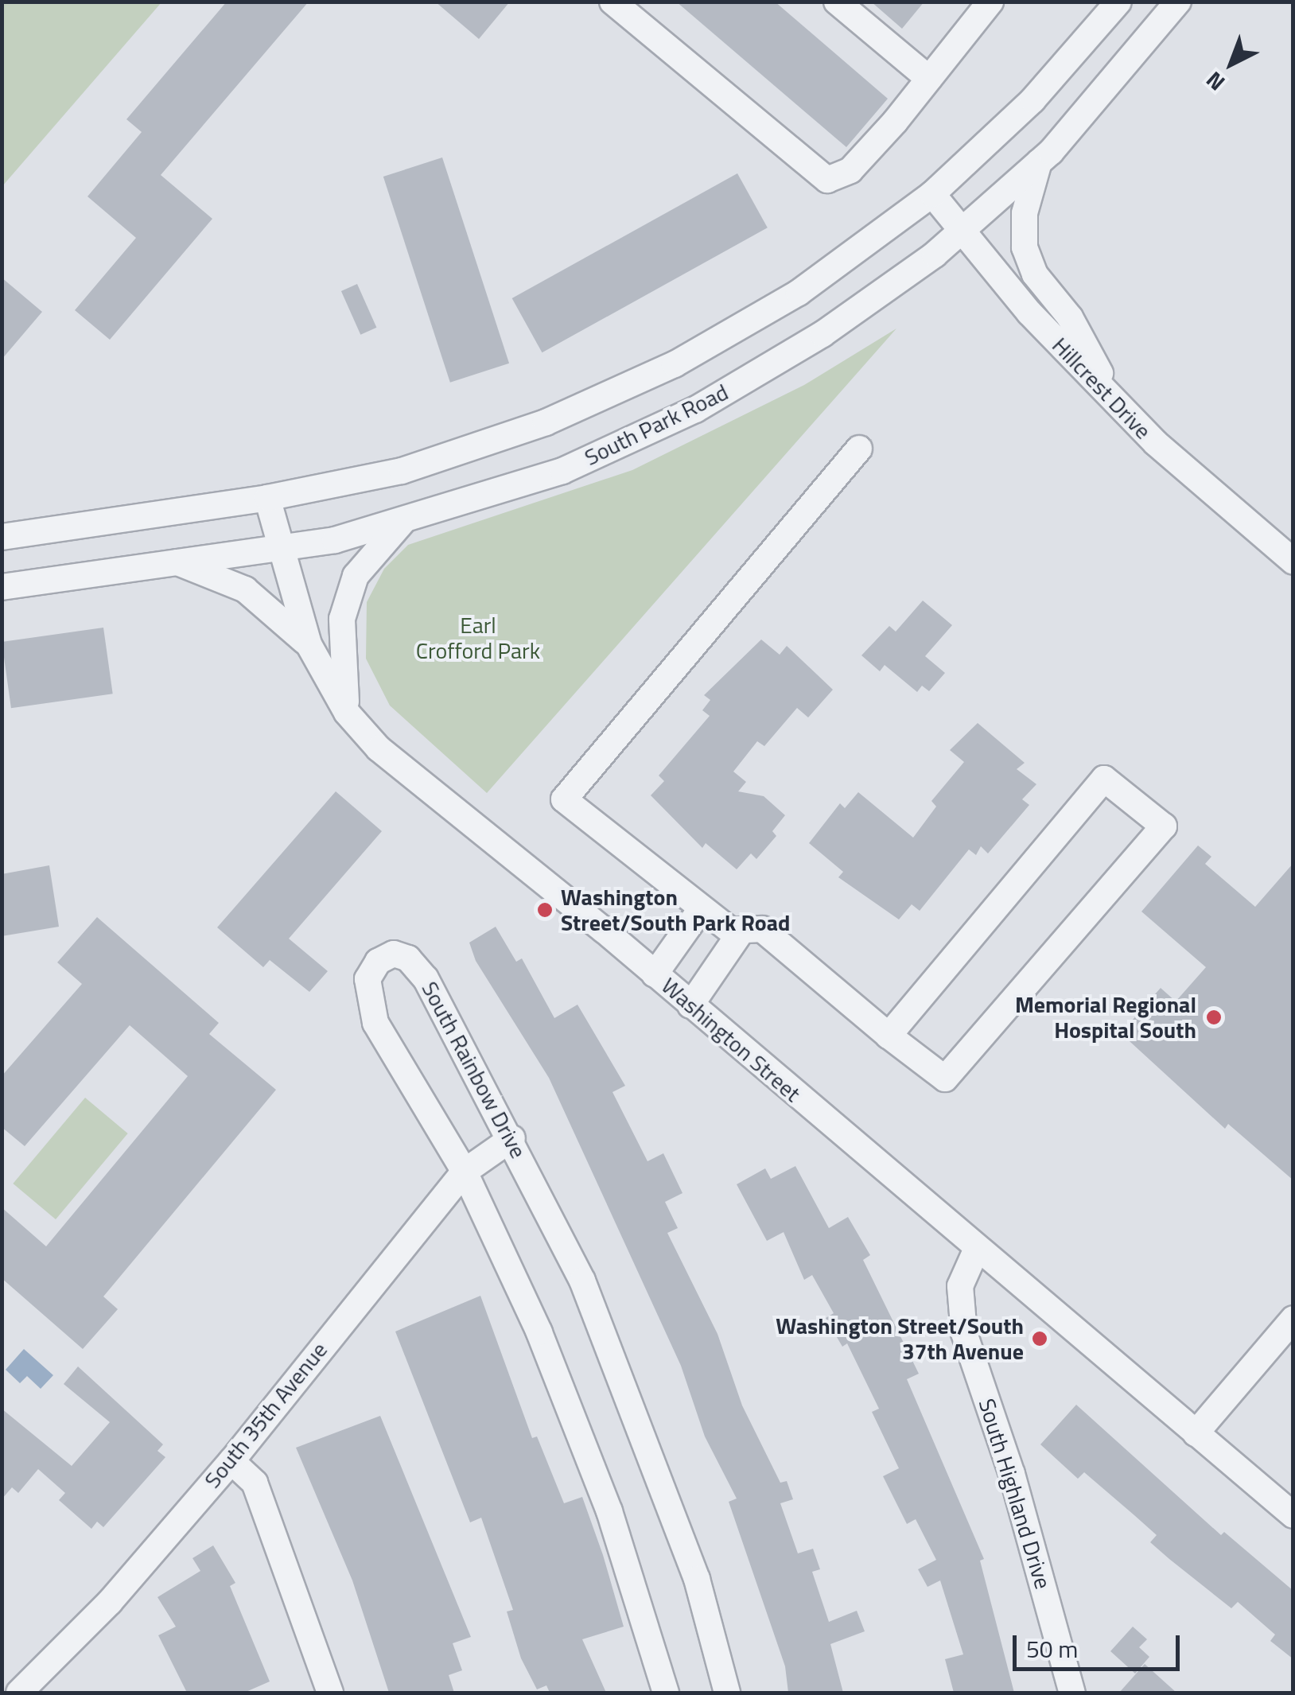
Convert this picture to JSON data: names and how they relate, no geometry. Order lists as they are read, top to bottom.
{
  "streets": {
    "street": [
      "Hillcrest Drive",
      "South Park Road",
      "Washington Street",
      "South Rainbow Drive",
      "South 35th Avenue",
      "South Highland Drive"
    ]
  },
  "crossings": [
    ["Hillcrest Drive", "South Park Road"],
    ["South Park Road", "Washington Street"],
    ["Washington Street", "South Highland Drive"],
    ["South Rainbow Drive", "South 35th Avenue"]
  ],
  "parks": ["Earl Crofford Park"],
  "places": ["Washington Street/South Park Road", "Memorial Regional Hospital South", "Washington Street/South 37th Avenue"],
  "scale_bar": "50 m",
  "north": "bottom left"
}
